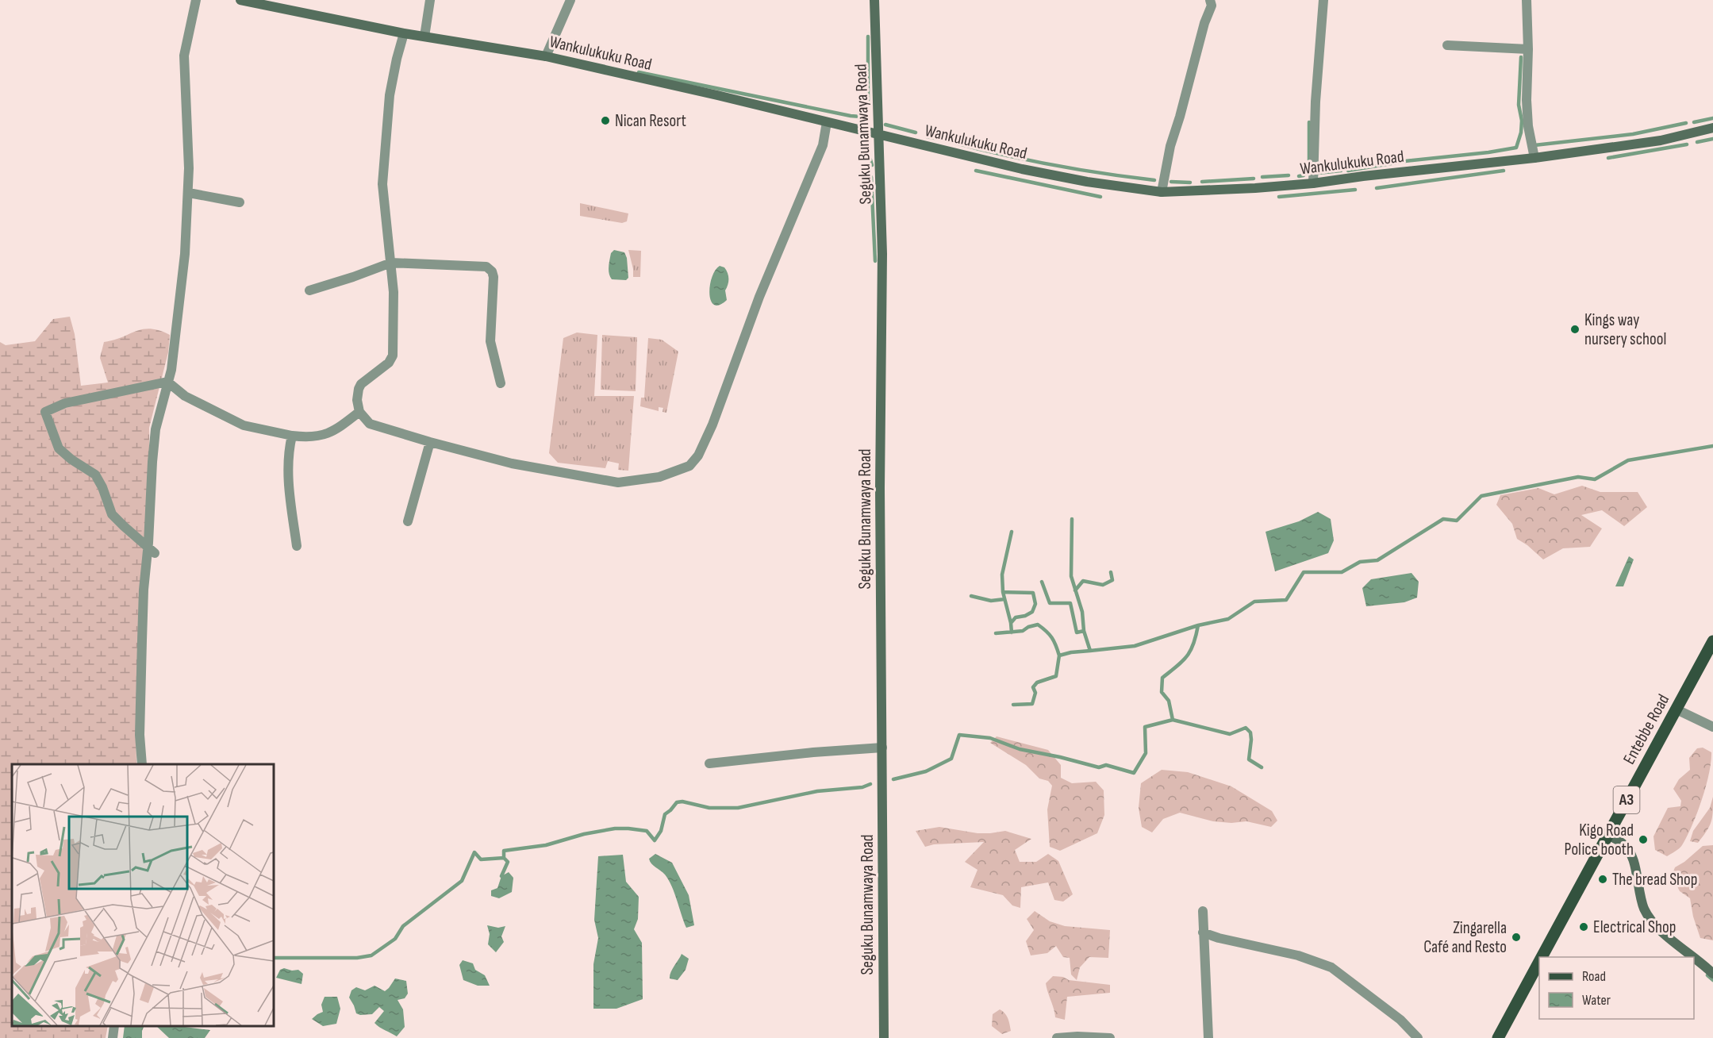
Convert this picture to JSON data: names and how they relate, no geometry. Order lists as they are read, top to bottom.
{
  "streets": {
    "main road": [
      "Wankulukuku Road",
      "Seguku Bunamwaya Road",
      "Entebbe Road",
      "A3"
    ]
  },
  "crossings": [
    ["Wankulukuku Road", "Seguku Bunamwaya Road"]
  ],
  "places": [
    "Nican Resort",
    "Kings way nursery school",
    "Kigo Road Police booth",
    "The bread Shop",
    "Electrical Shop",
    "Zingarella Café and Resto"
  ],
  "legend": ["Road", "Water"]
}
